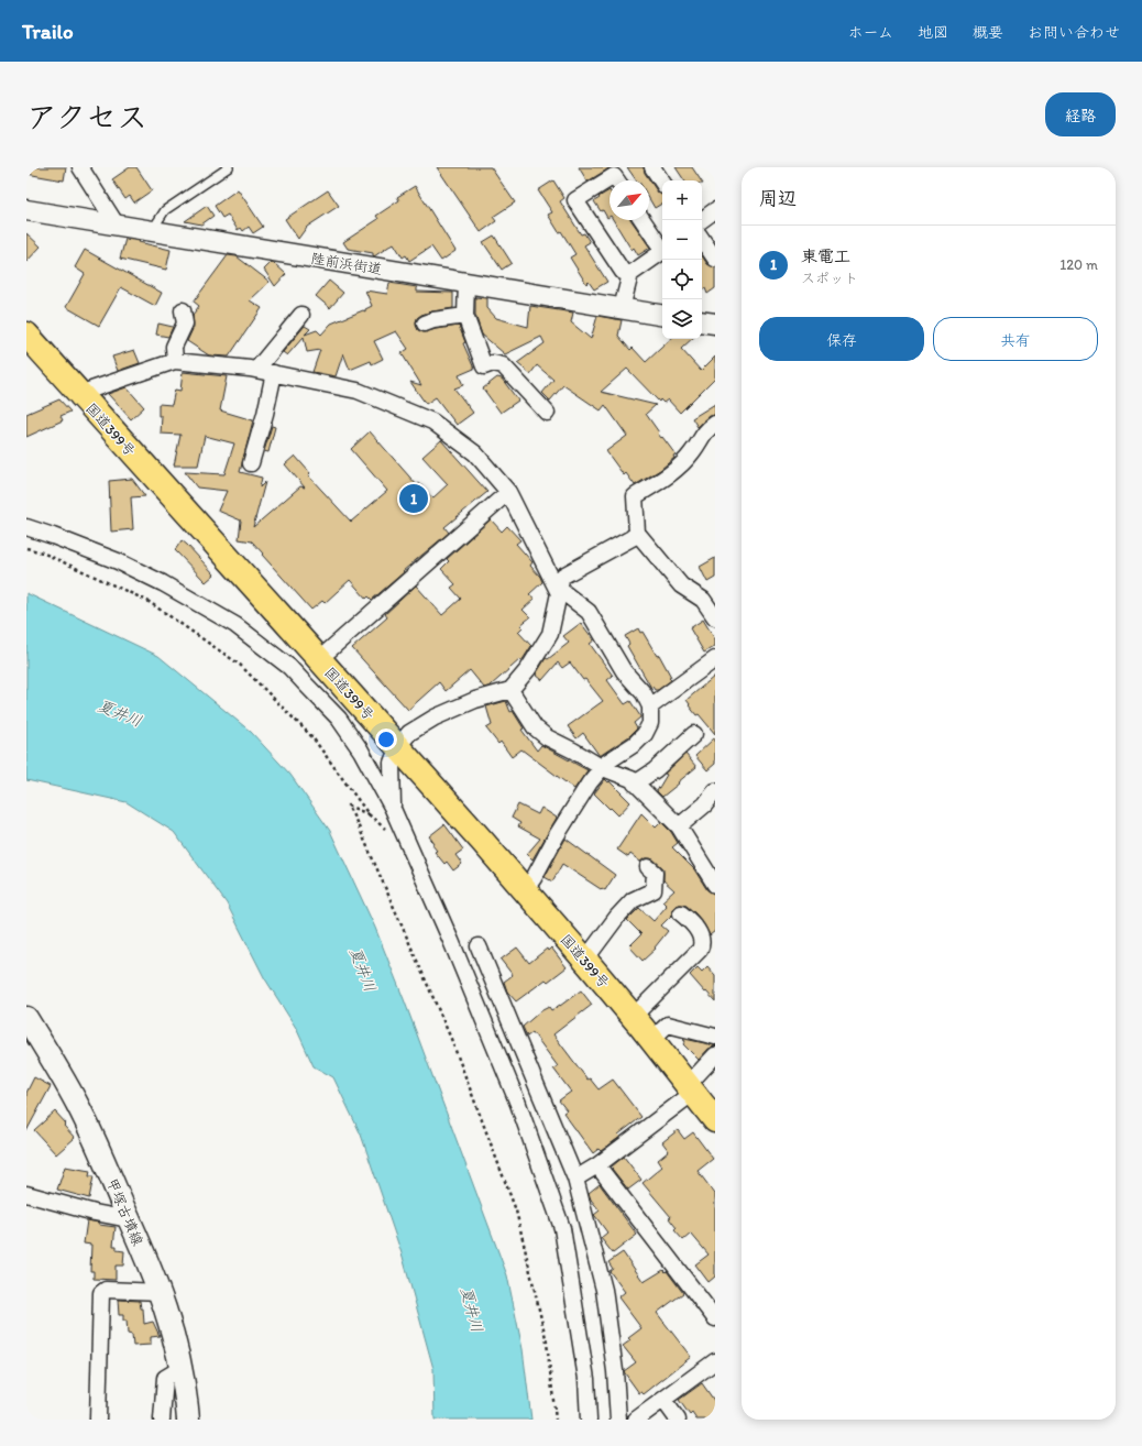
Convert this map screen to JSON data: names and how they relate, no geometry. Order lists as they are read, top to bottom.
{
  "streets": {
    "highway": ["国道399号"],
    "main road": ["甲塚古墳線"],
    "street": ["陸前浜街道"]
  },
  "water": ["夏井川"],
  "north": "top right",
  "page": {
    "header": "Trailo",
    "nav": [
      "ホーム",
      "地図",
      "概要",
      "お問い合わせ"
    ],
    "title": "アクセス",
    "buttons": [
      "経路",
      ["保存", "共有"]
    ],
    "heading": "周辺",
    "map_buttons": ["+", "−"],
    "list": [
      {
        "mark": "1",
        "name": "東電工",
        "note": "スポット",
        "value": "120 m"
      }
    ],
    "pins": "1"
  }
}
